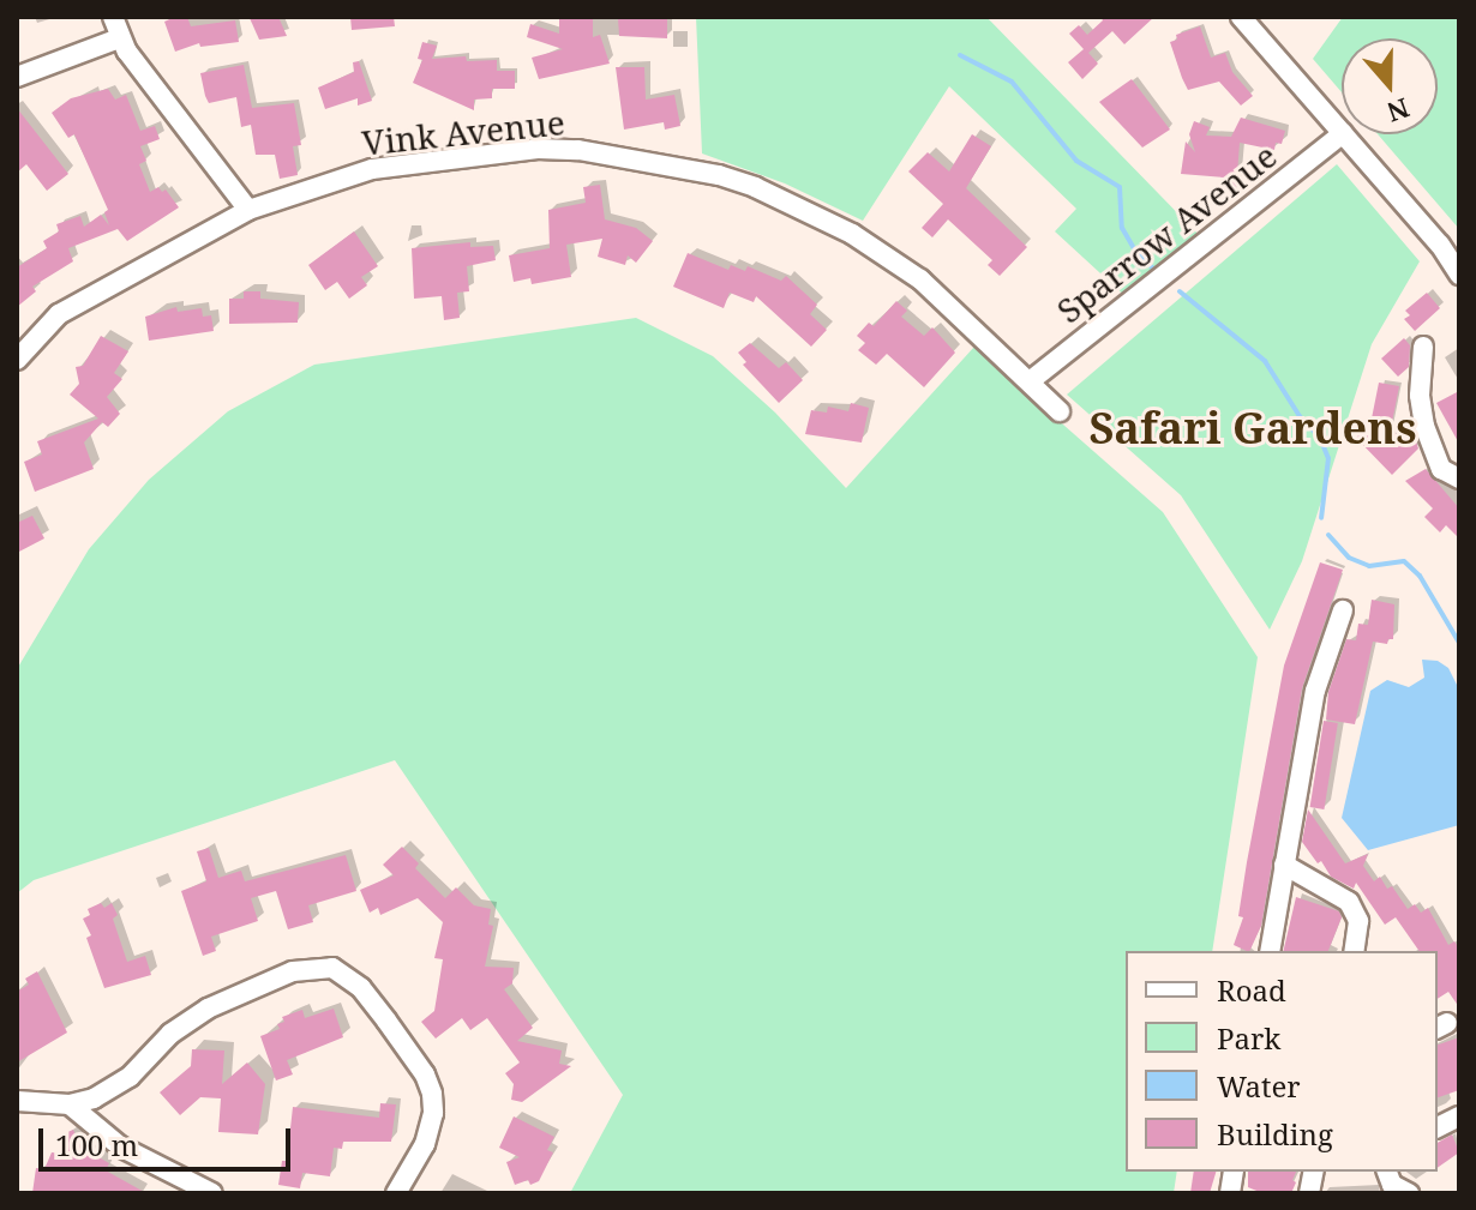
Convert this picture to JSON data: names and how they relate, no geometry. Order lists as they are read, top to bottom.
{
  "streets": {
    "street": ["Vink Avenue", "Sparrow Avenue"]
  },
  "crossings": [
    ["Vink Avenue", "Sparrow Avenue"]
  ],
  "districts": ["Safari Gardens"],
  "legend": [
    "Road",
    "Park",
    "Water",
    "Building"
  ],
  "scale_bar": "100 m",
  "north": "bottom"
}
